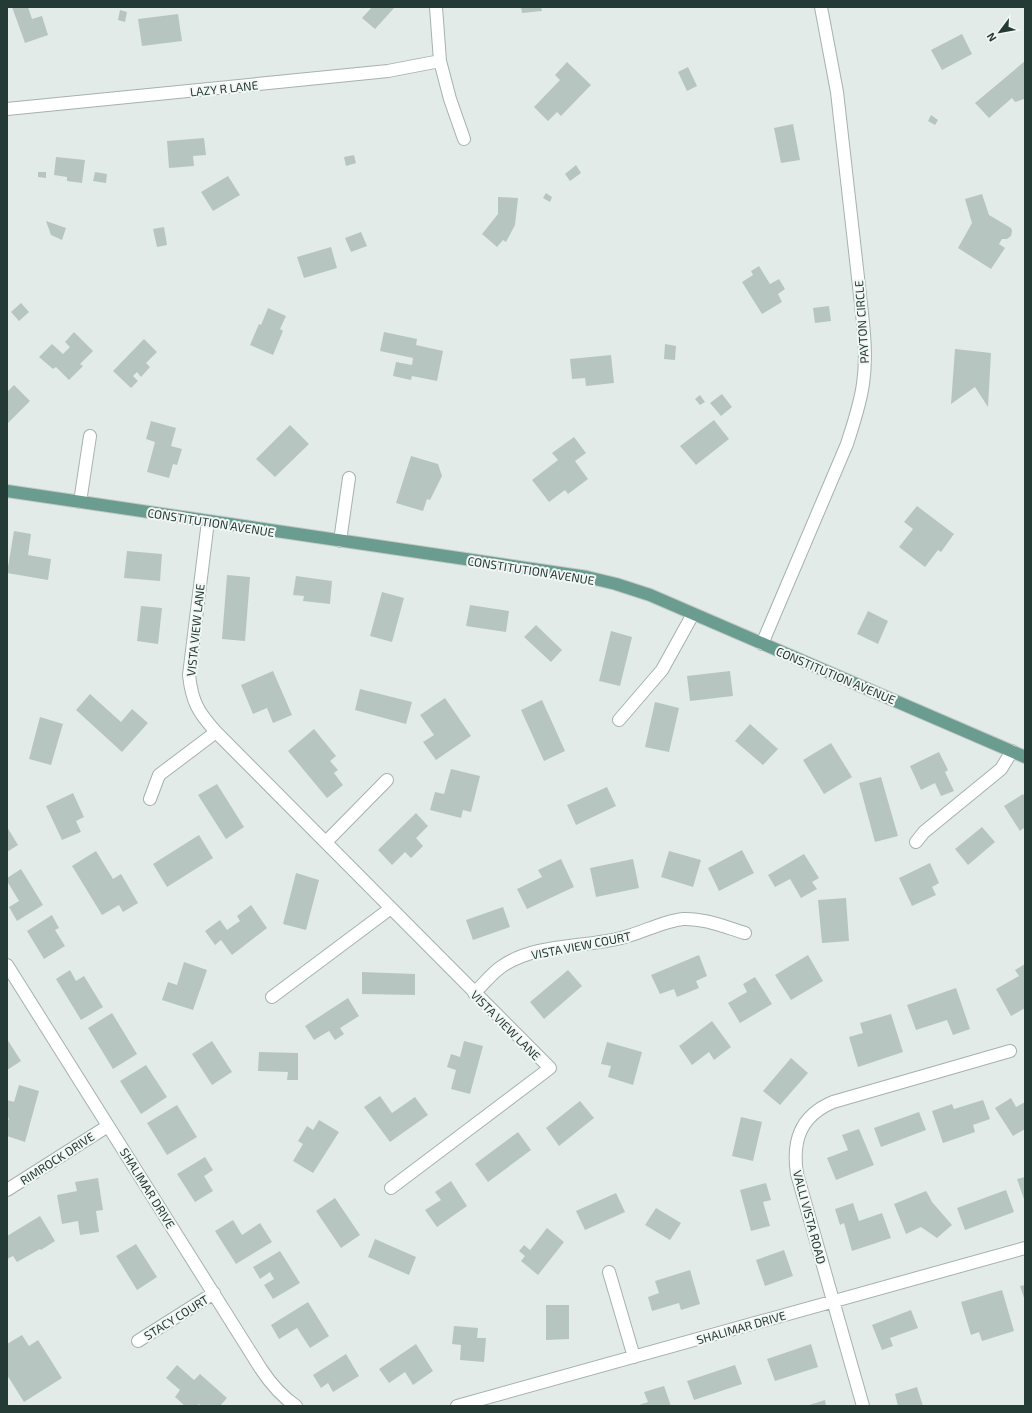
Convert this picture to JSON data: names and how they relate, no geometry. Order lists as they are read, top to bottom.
{
  "streets": {
    "main road": ["CONSTITUTION AVENUE"],
    "street": [
      "LAZY R LANE",
      "PAYTON CIRCLE",
      "VISTA VIEW LANE",
      "VISTA VIEW COURT",
      "RIMROCK DRIVE",
      "SHALIMAR DRIVE",
      "VALLI VISTA ROAD",
      "STACY COURT"
    ]
  },
  "crossings": [
    ["PAYTON CIRCLE", "CONSTITUTION AVENUE"],
    ["CONSTITUTION AVENUE", "VISTA VIEW LANE"],
    ["VISTA VIEW LANE", "VISTA VIEW COURT"],
    ["RIMROCK DRIVE", "SHALIMAR DRIVE"],
    ["SHALIMAR DRIVE", "VALLI VISTA ROAD"],
    ["SHALIMAR DRIVE", "STACY COURT"]
  ],
  "north": "bottom left"
}
